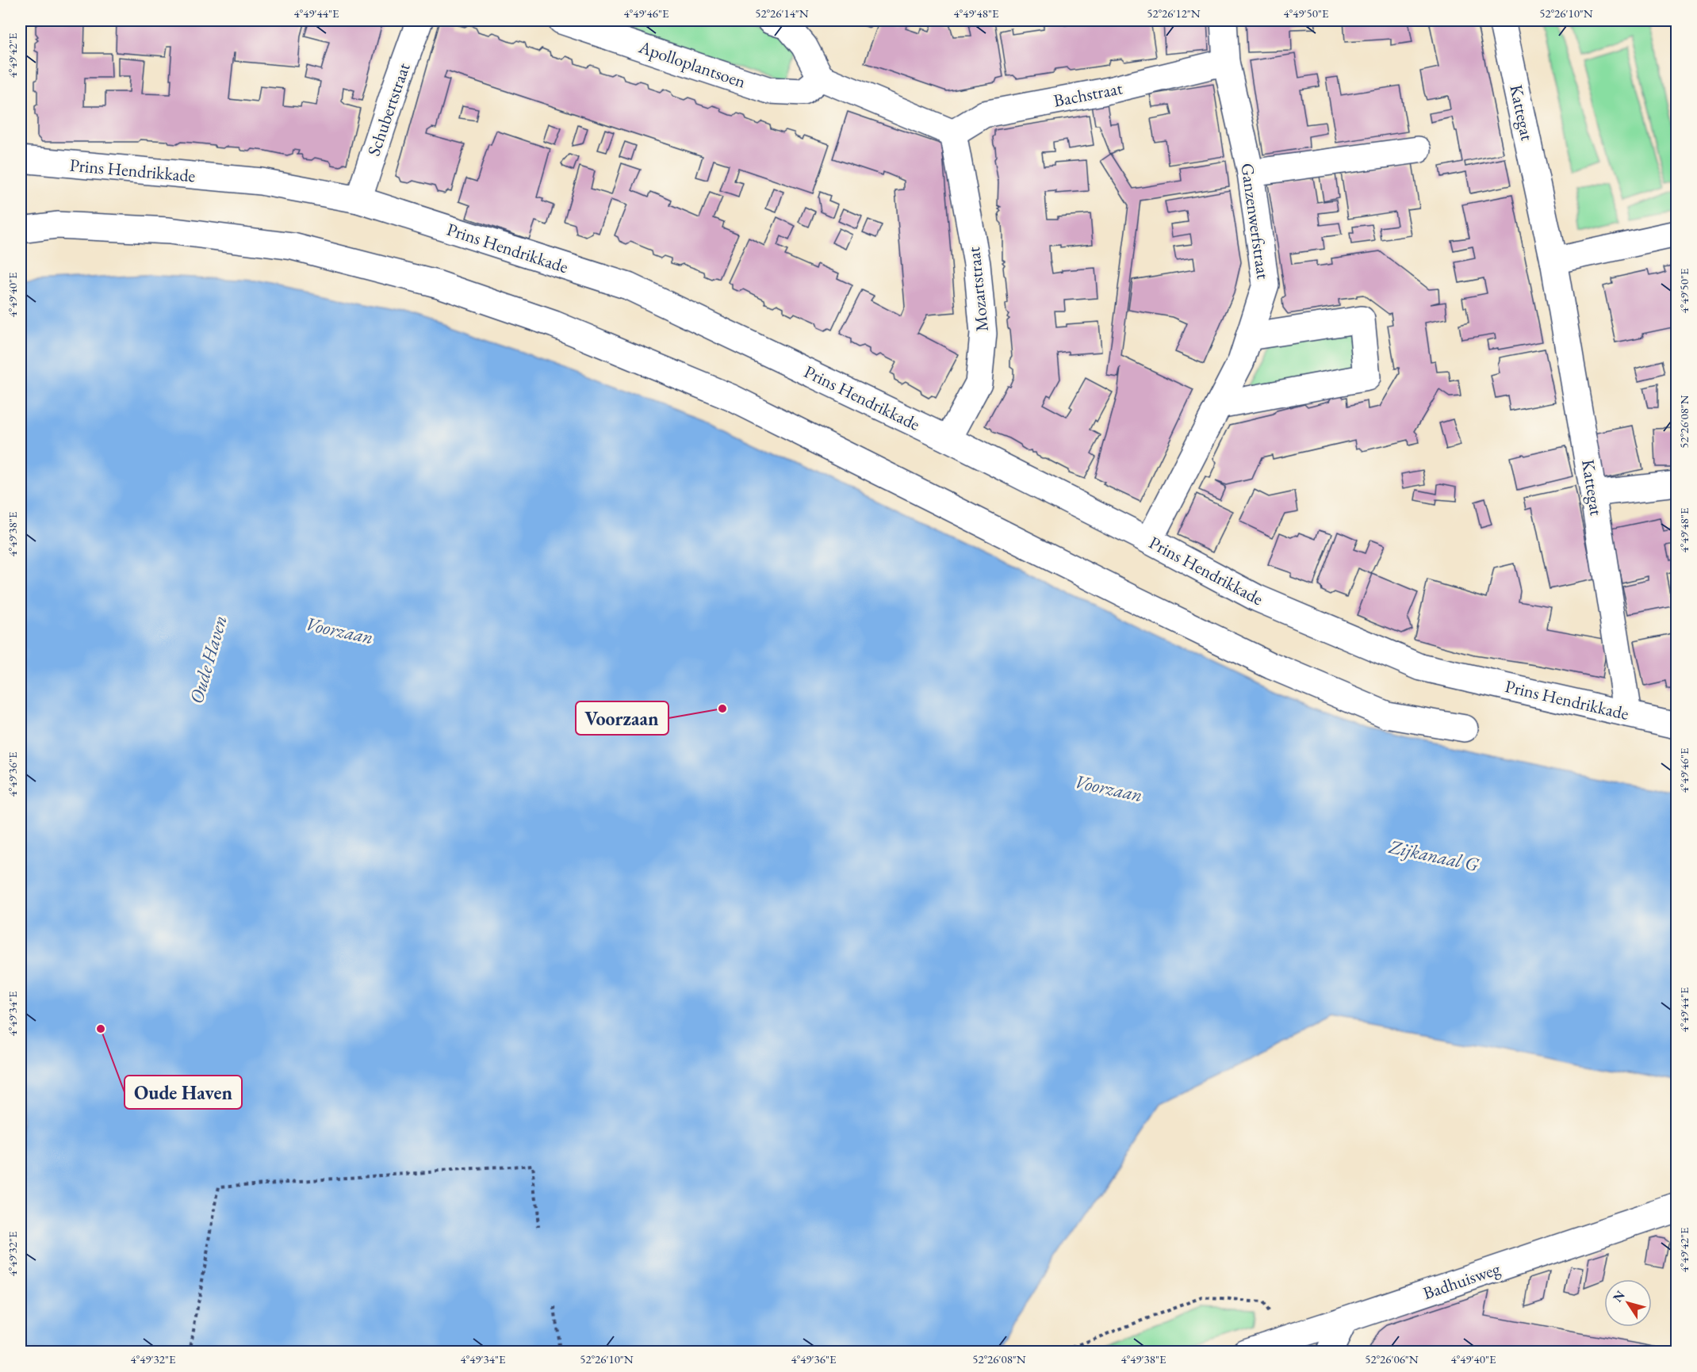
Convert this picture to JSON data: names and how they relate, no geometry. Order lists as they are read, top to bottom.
{
  "streets": {
    "street": [
      "Apolloplantsoen",
      "Bachstraat",
      "Schubertstraat",
      "Kattegat",
      "Prins Hendrikkade",
      "Ganzenwerfstraat",
      "Mozartstraat",
      "Badhuisweg"
    ]
  },
  "crossings": [
    ["Bachstraat", "Ganzenwerfstraat"],
    ["Bachstraat", "Mozartstraat"],
    ["Schubertstraat", "Prins Hendrikkade"],
    ["Kattegat", "Prins Hendrikkade"],
    ["Prins Hendrikkade", "Ganzenwerfstraat"],
    ["Prins Hendrikkade", "Mozartstraat"]
  ],
  "water": ["Voorzaan", "Oude Haven", "Zijkanaal G"],
  "places": ["Voorzaan", "Oude Haven"],
  "north": "top left",
  "coordinates": [
    "4°49'44\"E",
    "4°49'46\"E",
    "52°26'14\"N",
    "4°49'48\"E",
    "52°26'12\"N",
    "4°49'50\"E",
    "52°26'10\"N",
    "4°49'42\"E",
    "4°49'40\"E",
    "52°26'08\"N",
    "4°49'38\"E",
    "4°49'36\"E",
    "4°49'34\"E",
    "4°49'32\"E",
    "52°26'06\"N"
  ]
}
